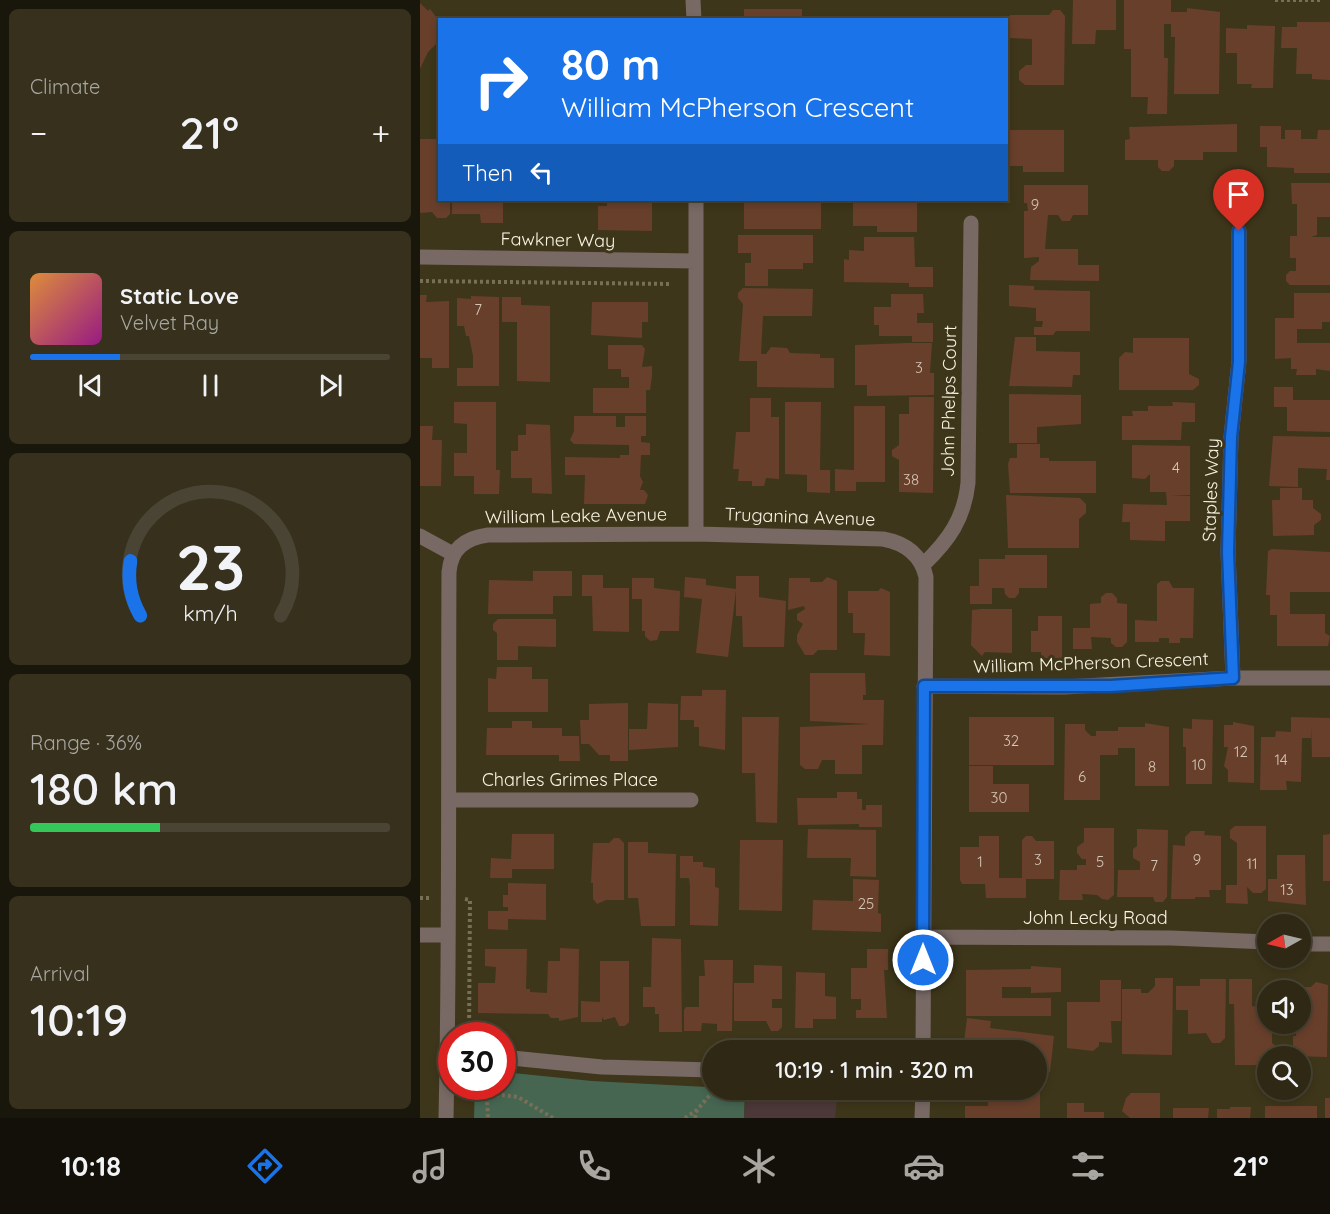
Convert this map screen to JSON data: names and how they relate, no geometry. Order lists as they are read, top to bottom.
{
  "streets": {
    "street": [
      "Fawkner Way",
      "John Phelps Court",
      "Staples Way",
      "William Leake Avenue",
      "Truganina Avenue",
      "William McPherson Crescent",
      "Charles Grimes Place",
      "John Lecky Road"
    ]
  },
  "crossings": [
    ["John Phelps Court", "Truganina Avenue"],
    ["Staples Way", "William McPherson Crescent"],
    ["William Leake Avenue", "Truganina Avenue"]
  ],
  "house_numbers": [
    "9",
    "7",
    "3",
    "4",
    "38",
    "32",
    "12",
    "14",
    "10",
    "8",
    "6",
    "30",
    "3",
    "9",
    "1",
    "5",
    "11",
    "7",
    "13",
    "25"
  ],
  "north": "left",
  "page": {
    "tile": [
      "Climate",
      ["Range · 36%", "180 km"],
      ["Arrival", "10:19"]
    ],
    "turn": ["80 m", "William McPherson Crescent"],
    "heat": ["−", "21°", "+"],
    "then": "Then",
    "song": ["Static Love", "Velvet Ray"],
    "limit": "30",
    "trip": "10:19 · 1 min · 320 m",
    "tabs": ["10:18", "21°"],
    "gauge": ["23", "km/h"]
  }
}
